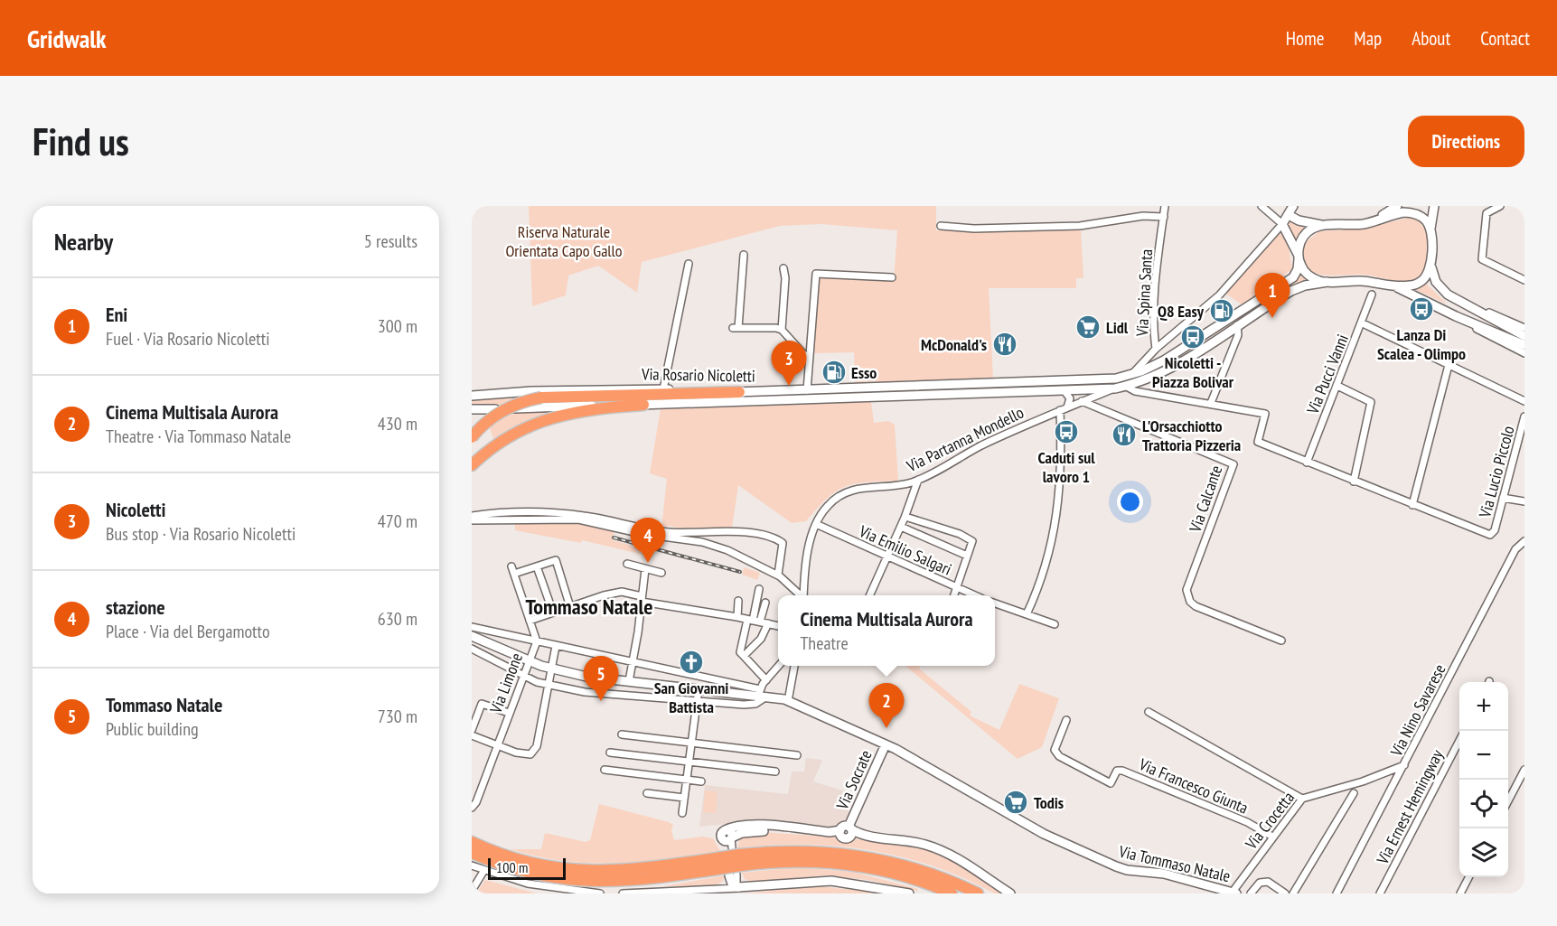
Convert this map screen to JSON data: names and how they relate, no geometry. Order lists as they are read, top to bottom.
{
  "streets": {
    "main road": ["Via Rosario Nicoletti", "Via Socrate", "Via Tommaso Natale"],
    "street": [
      "Via Spina Santa",
      "Via Pucci Vanni",
      "Via Partanna Mondello",
      "Via Lucio Piccolo",
      "Via Calcante",
      "Via Emilio Salgari",
      "Via Limone",
      "Via Nino Savarese",
      "Via Francesco Giunta",
      "Via Ernest Hemingway",
      "Via Crocetta"
    ]
  },
  "crossings": [
    ["Via Rosario Nicoletti", "Via Partanna Mondello"],
    ["Via Partanna Mondello", "Via Calcante"],
    ["Via Partanna Mondello", "Via Emilio Salgari"],
    ["Via Limone", "Via Tommaso Natale"],
    ["Via Nino Savarese", "Via Crocetta"],
    ["Via Socrate", "Via Tommaso Natale"],
    ["Via Francesco Giunta", "Via Crocetta"],
    ["Via Crocetta", "Via Tommaso Natale"]
  ],
  "districts": ["Tommaso Natale"],
  "parks": ["Riserva Naturale Orientata Capo Gallo"],
  "places": {
    "bus stop": ["Lanza Di Scalea - Olimpo", "Nicoletti - Piazza Bolivar", "Caduti sul lavoro 1"],
    "fuel station": ["Q8 Easy", "Esso"],
    "supermarket": ["Lidl", "Todis"],
    "restaurant": ["McDonald's", "L'Orsacchiotto Trattoria Pizzeria"],
    "church": ["San Giovanni Battista"]
  },
  "scale_bar": "100 m",
  "page": {
    "header": "Gridwalk",
    "nav": [
      "Home",
      "Map",
      "About",
      "Contact"
    ],
    "buttons": "Directions",
    "title": "Find us",
    "heading": ["Nearby", "5 results"],
    "pins": [
      "1",
      "3",
      "4",
      "5",
      "2"
    ],
    "list": [
      {
        "mark": "1",
        "name": "Eni",
        "note": "Fuel · Via Rosario Nicoletti",
        "value": "300 m"
      },
      {
        "mark": "2",
        "name": "Cinema Multisala Aurora",
        "note": "Theatre · Via Tommaso Natale",
        "value": "430 m"
      },
      {
        "mark": "3",
        "name": "Nicoletti",
        "note": "Bus stop · Via Rosario Nicoletti",
        "value": "470 m"
      },
      {
        "mark": "4",
        "name": "stazione",
        "note": "Place · Via del Bergamotto",
        "value": "630 m"
      },
      {
        "mark": "5",
        "name": "Tommaso Natale",
        "note": "Public building",
        "value": "730 m"
      }
    ],
    "popup": ["Cinema Multisala Aurora", "Theatre"],
    "map_buttons": ["+", "−"],
    "scale": "100 m"
  }
}
